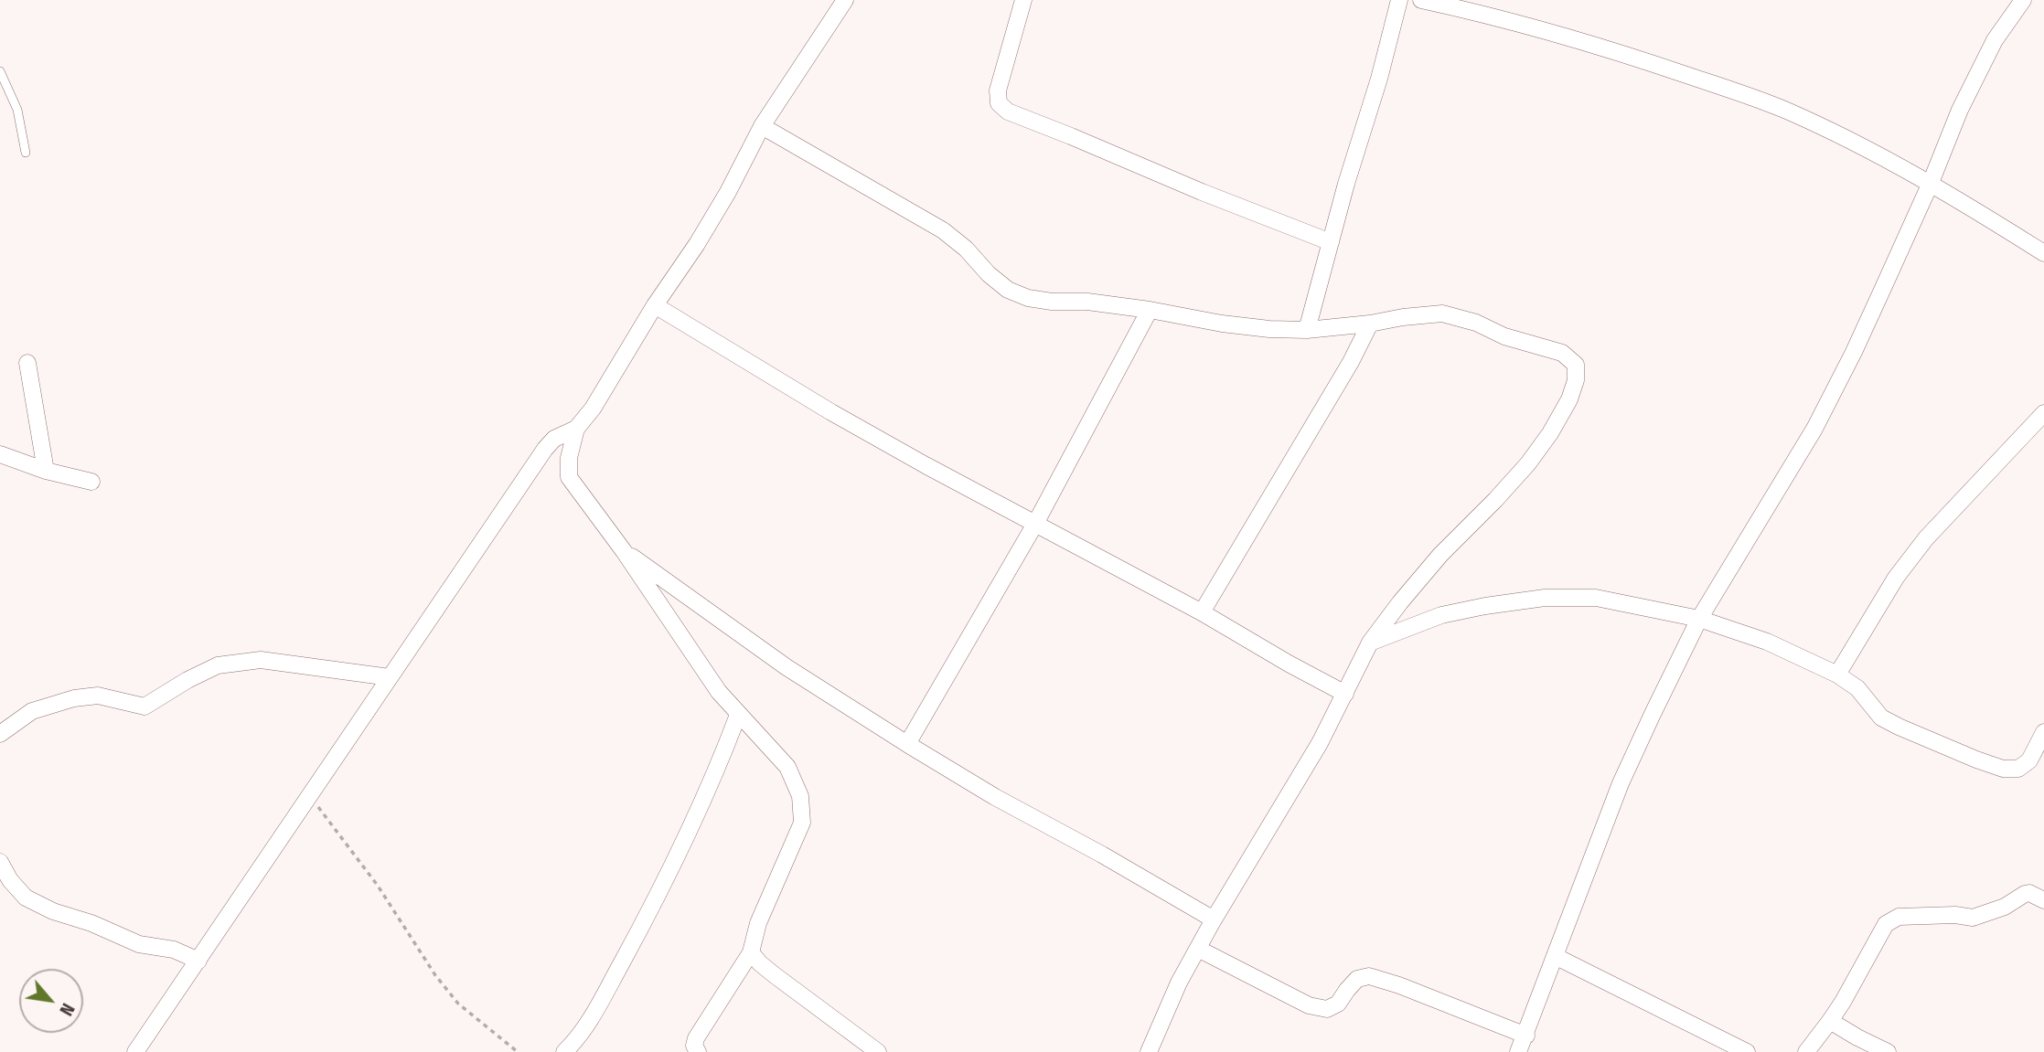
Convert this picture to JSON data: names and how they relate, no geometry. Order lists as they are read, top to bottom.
{
  "north": "bottom right"
}
